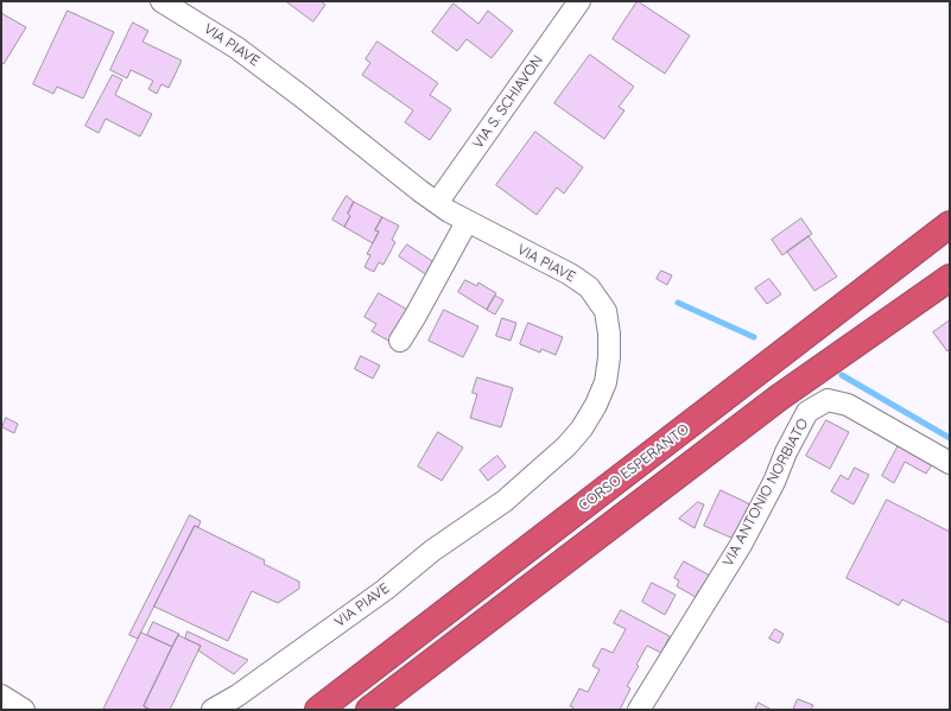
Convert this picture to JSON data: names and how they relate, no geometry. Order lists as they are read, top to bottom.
{
  "streets": {
    "highway": ["CORSO ESPERANTO"],
    "street": ["VIA PIAVE", "VIA S. SCHIAVON", "VIA ANTONIO NORBIATO"]
  },
  "crossings": [
    ["VIA PIAVE", "VIA S. SCHIAVON"]
  ]
}
